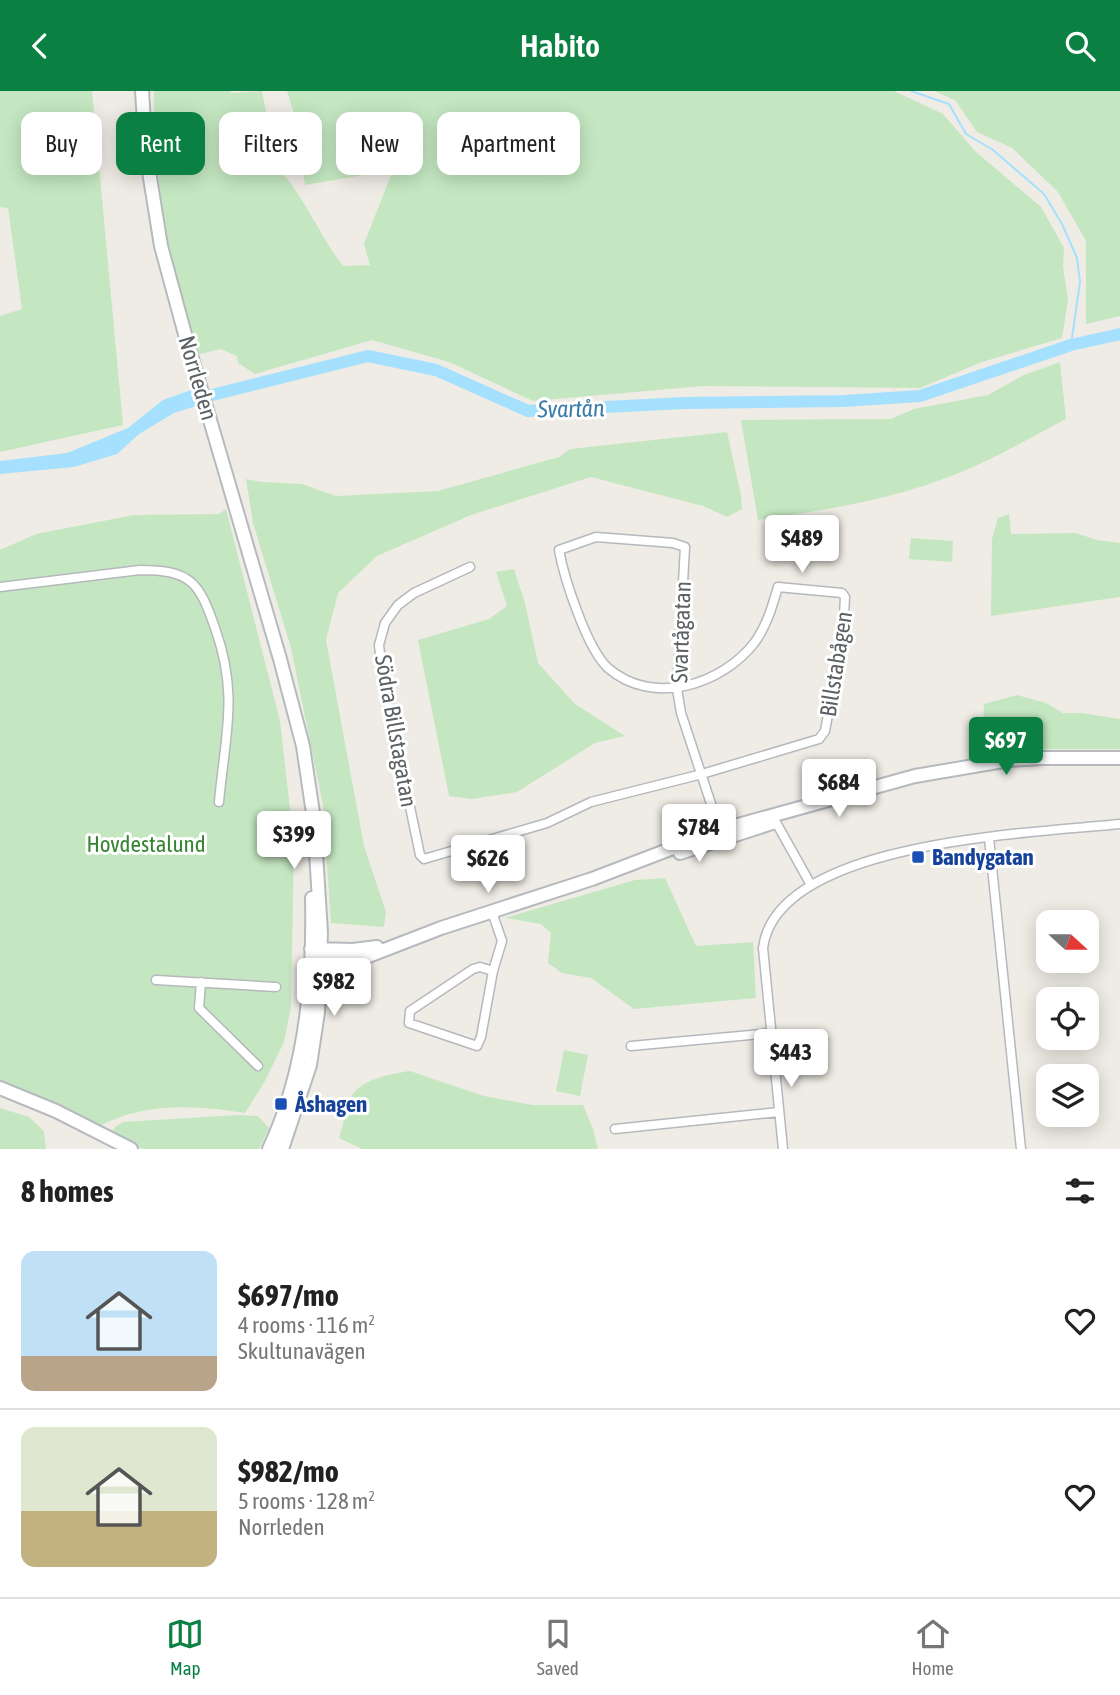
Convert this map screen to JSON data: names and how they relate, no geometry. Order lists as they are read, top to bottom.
{
  "streets": {
    "main road": ["Norrleden"],
    "street": ["Svartågatan", "Billstabågen", "Södra Billstagatan"]
  },
  "crossings": [
    ["Svartågatan", "Billstabågen"],
    ["Svartågatan", "Södra Billstagatan"],
    ["Billstabågen", "Södra Billstagatan"]
  ],
  "water": ["Svartån"],
  "parks": ["Hovdestalund"],
  "places": {
    "transit": ["Bandygatan", "Åshagen"]
  },
  "north": "right",
  "page": {
    "header": "Habito",
    "chip": [
      "Buy",
      "Rent",
      "Filters",
      "New",
      "Apartment"
    ],
    "price": [
      "$489",
      "$697",
      "$684",
      "$784",
      "$399",
      "$626",
      "$982",
      "$443"
    ],
    "heading": "8 homes",
    "list": [
      {
        "name": "$697/mo",
        "note": "4 rooms · 116 m² · Skultunavägen"
      },
      {
        "name": "$982/mo",
        "note": "5 rooms · 128 m² · Norrleden"
      }
    ],
    "tabs": ["Map", "Saved", "Home"]
  }
}
